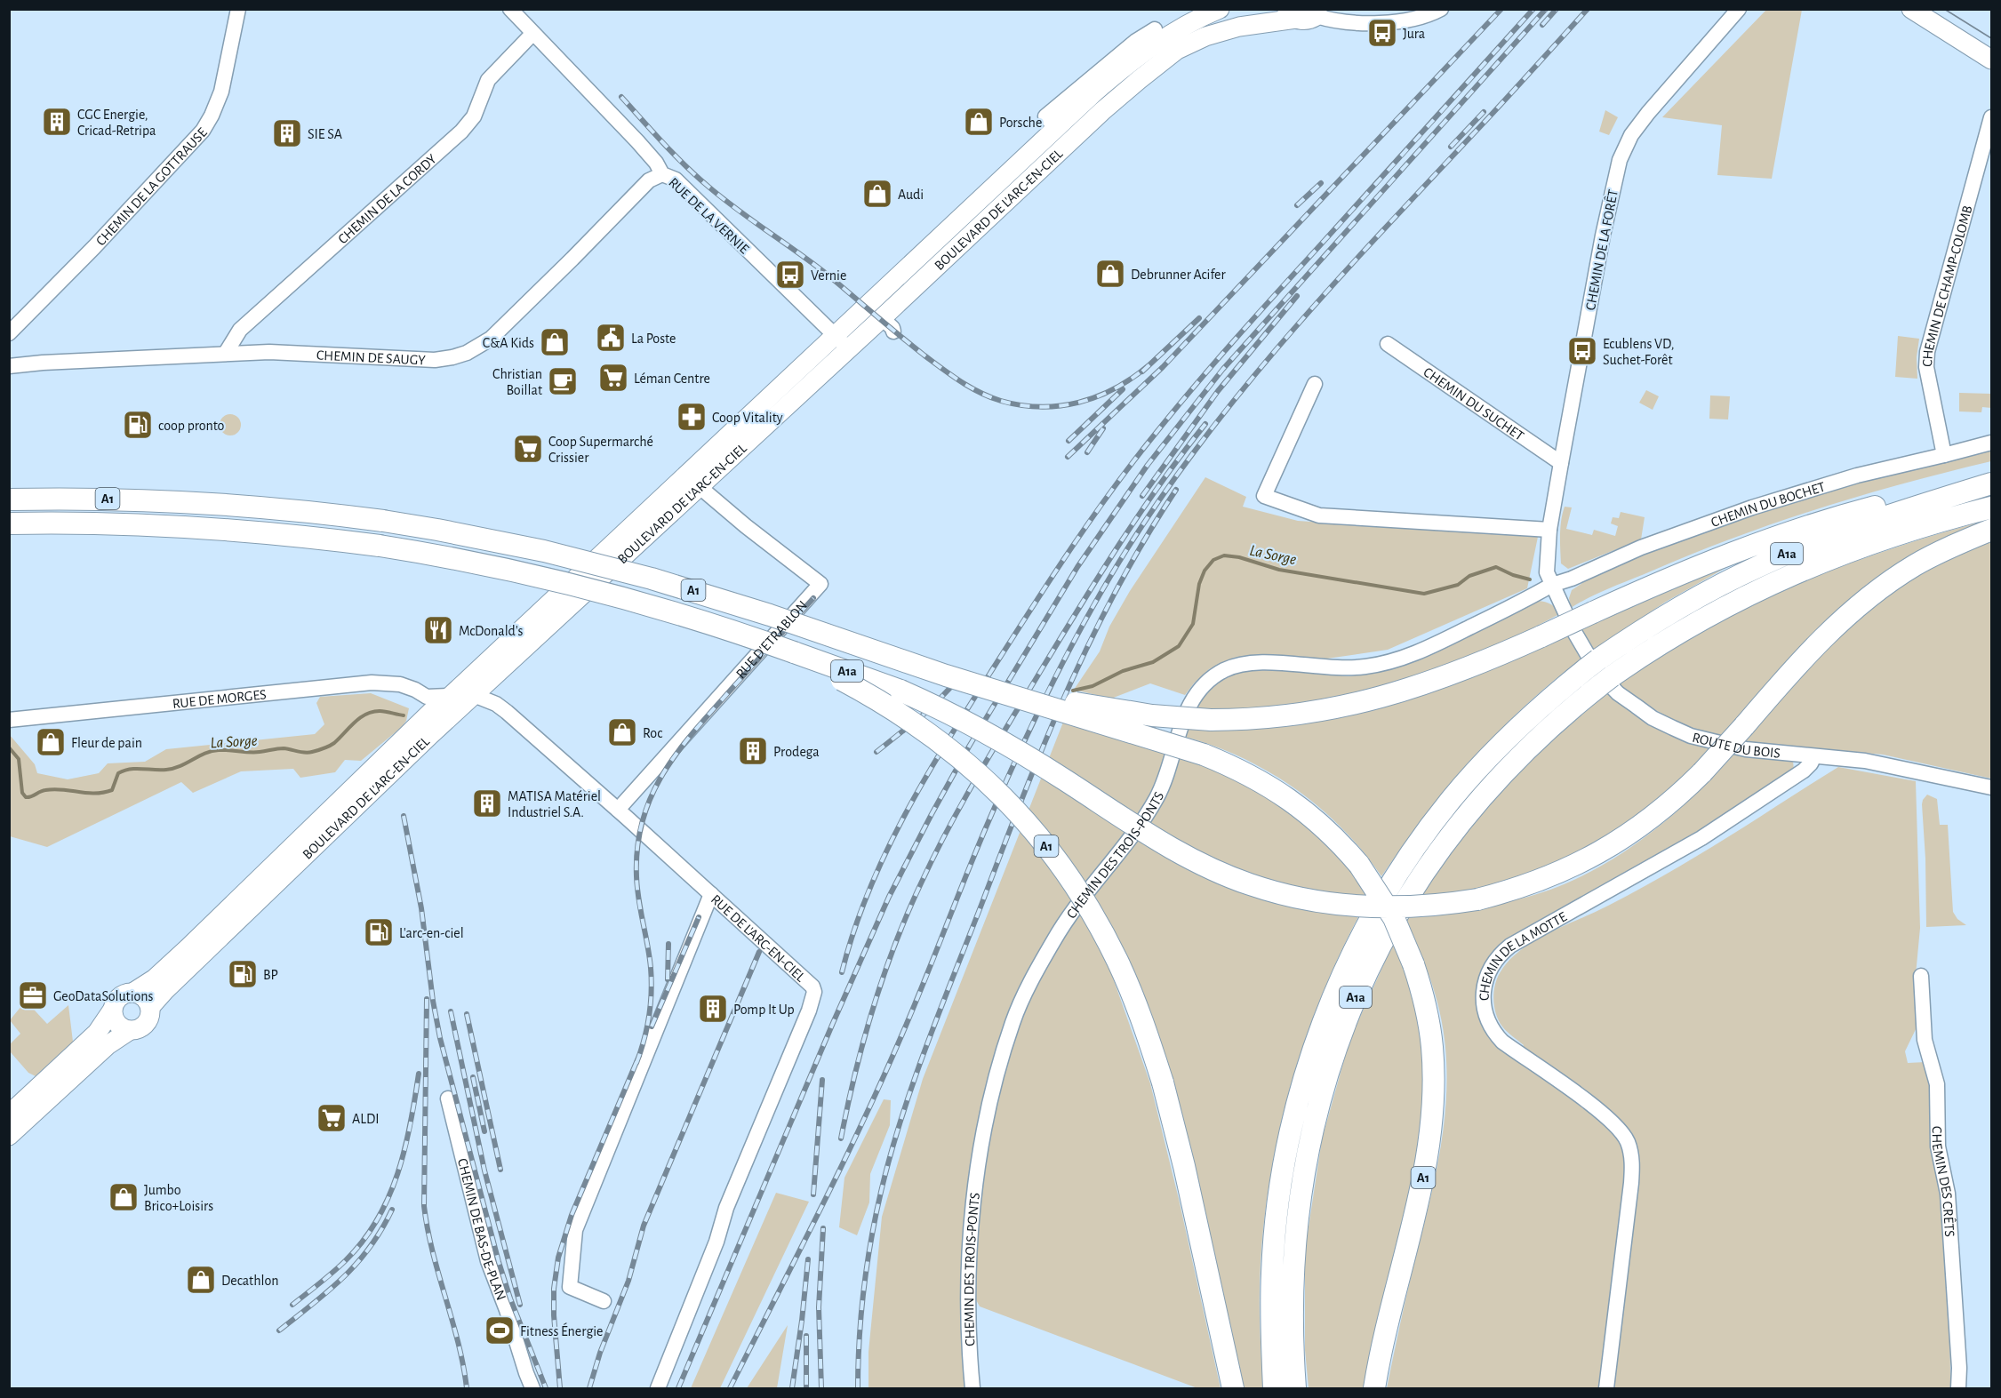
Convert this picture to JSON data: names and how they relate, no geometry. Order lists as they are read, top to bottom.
{
  "streets": {
    "highway": ["A1", "A1a"],
    "main road": ["BOULEVARD DE L'ARC-EN-CIEL"],
    "street": [
      "CHEMIN DE LA GOTTRAUSE",
      "CHEMIN DE LA CORDY",
      "RUE DE LA VERNIE",
      "CHEMIN DE LA FORÊT",
      "CHEMIN DE CHAMP-COLOMB",
      "CHEMIN DE SAUGY",
      "CHEMIN DU SUCHET",
      "CHEMIN DU BOCHET",
      "RUE D'ETRABLON",
      "RUE DE MORGES",
      "ROUTE DU BOIS",
      "CHEMIN DES TROIS-PONTS",
      "RUE DE L'ARC-EN-CIEL",
      "CHEMIN DE LA MOTTE",
      "CHEMIN DES CRÊTS",
      "CHEMIN DE BAS-DE-PLAN"
    ]
  },
  "crossings": [
    ["CHEMIN DE LA CORDY", "RUE DE LA VERNIE"],
    ["CHEMIN DE LA CORDY", "CHEMIN DE SAUGY"],
    ["BOULEVARD DE L'ARC-EN-CIEL", "RUE DE LA VERNIE"],
    ["BOULEVARD DE L'ARC-EN-CIEL", "RUE D'ETRABLON"],
    ["BOULEVARD DE L'ARC-EN-CIEL", "RUE DE MORGES"],
    ["RUE DE LA VERNIE", "CHEMIN DE SAUGY"],
    ["CHEMIN DE LA FORÊT", "CHEMIN DU SUCHET"],
    ["CHEMIN DE LA FORÊT", "CHEMIN DU BOCHET"],
    ["CHEMIN DE LA FORÊT", "ROUTE DU BOIS"],
    ["CHEMIN DE LA FORÊT", "CHEMIN DES TROIS-PONTS"],
    ["CHEMIN DE CHAMP-COLOMB", "CHEMIN DU BOCHET"],
    ["A1", "A1a"],
    ["CHEMIN DU BOCHET", "ROUTE DU BOIS"],
    ["CHEMIN DU BOCHET", "CHEMIN DES TROIS-PONTS"],
    ["ROUTE DU BOIS", "CHEMIN DES TROIS-PONTS"],
    ["ROUTE DU BOIS", "CHEMIN DE LA MOTTE"]
  ],
  "water": ["La Sorge"],
  "places": {
    "bus stop": ["Jura", "Vernie", "Ecublens VD, Suchet-Forêt"],
    "building": [
      "CGC Energie, Cricad-Retripa",
      "SIE SA",
      "Prodega",
      "MATISA Matériel Industriel S.A.",
      "Pomp It Up"
    ],
    "shop": [
      "Porsche",
      "Audi",
      "Debrunner Acifer",
      "C&A Kids",
      "Roc",
      "Fleur de pain",
      "Jumbo Brico+Loisirs",
      "Decathlon"
    ],
    "public building": ["La Poste"],
    "supermarket": ["Léman Centre", "Coop Supermarché Crissier", "ALDI"],
    "cafe": ["Christian Boillat"],
    "pharmacy": ["Coop Vitality"],
    "fuel station": ["coop pronto", "L'arc-en-ciel", "BP"],
    "restaurant": ["McDonald's"],
    "office": ["GeoDataSolutions"],
    "sports": ["Fitness Énergie"]
  }
}
